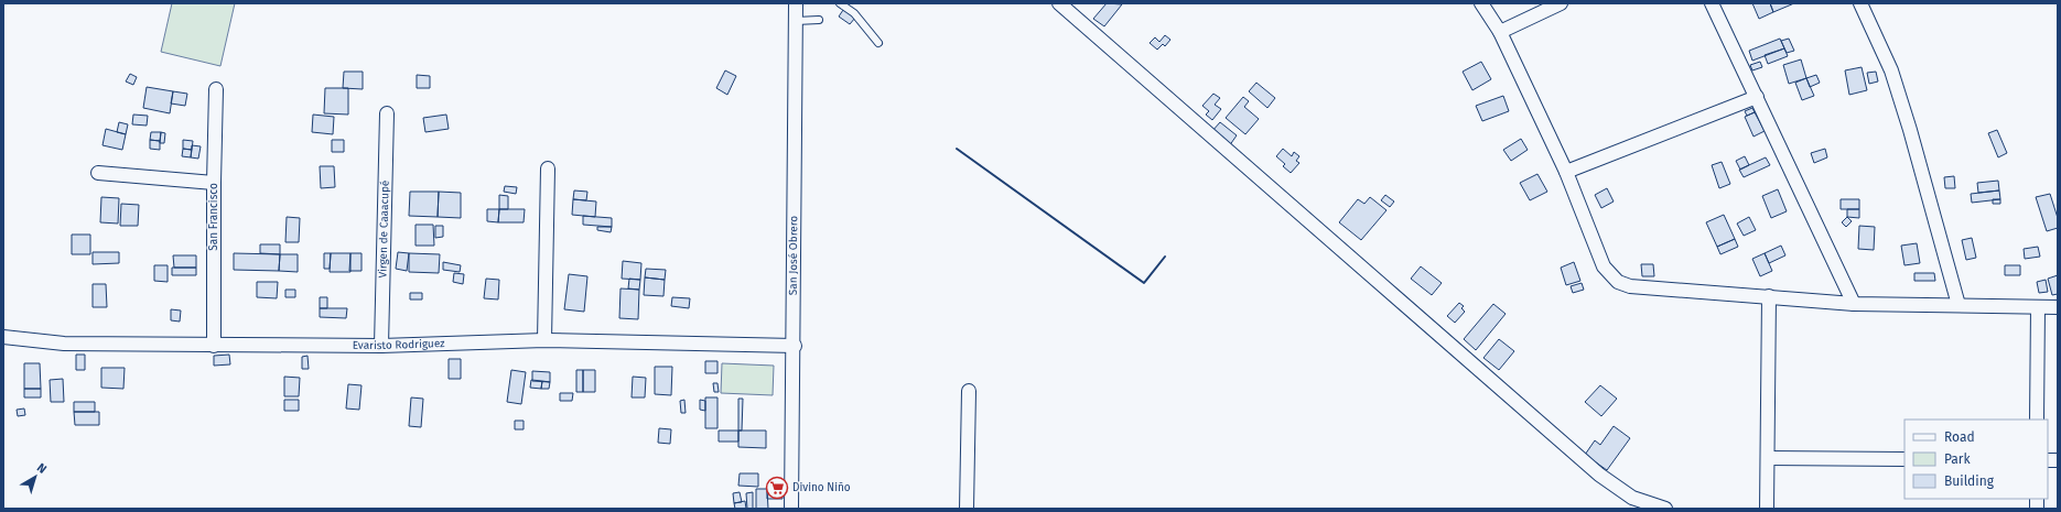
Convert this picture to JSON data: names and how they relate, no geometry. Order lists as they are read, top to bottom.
{
  "streets": {
    "street": [
      "San Francisco",
      "Virgen de Caaacupé",
      "San José Obrero",
      "Evaristo Rodriguez"
    ]
  },
  "crossings": [
    ["San Francisco", "Evaristo Rodriguez"],
    ["Virgen de Caaacupé", "Evaristo Rodriguez"],
    ["San José Obrero", "Evaristo Rodriguez"]
  ],
  "places": {
    "supermarket": ["Divino Niño"]
  },
  "legend": ["Road", "Park", "Building"],
  "north": "top right"
}
